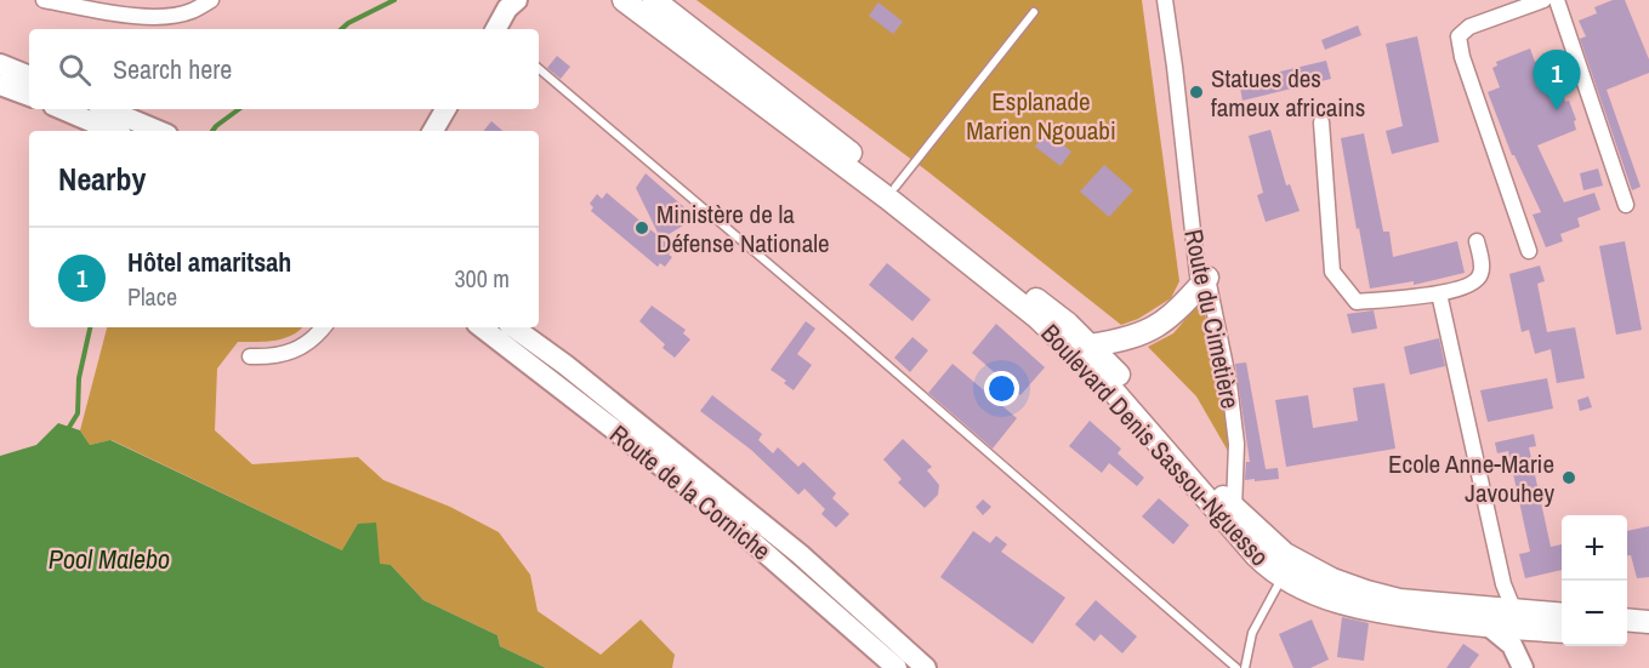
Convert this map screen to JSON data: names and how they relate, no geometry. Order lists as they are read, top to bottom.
{
  "streets": {
    "main road": ["Boulevard Denis Sassou-Nguesso", "Route de la Corniche"],
    "street": ["Route du Cimetière"]
  },
  "crossings": [
    ["Route du Cimetière", "Boulevard Denis Sassou-Nguesso"]
  ],
  "water": ["Pool Malebo"],
  "parks": ["Esplanade Marien Ngouabi"],
  "places": ["Statues des fameux africains", "Ministère de la Défense Nationale", "Ecole Anne-Marie Javouhey"],
  "page": {
    "search": "Search here",
    "pins": "1",
    "heading": "Nearby",
    "list": [
      {
        "mark": "1",
        "name": "Hôtel amaritsah",
        "note": "Place",
        "value": "300 m"
      }
    ],
    "map_buttons": ["+", "−"]
  }
}
